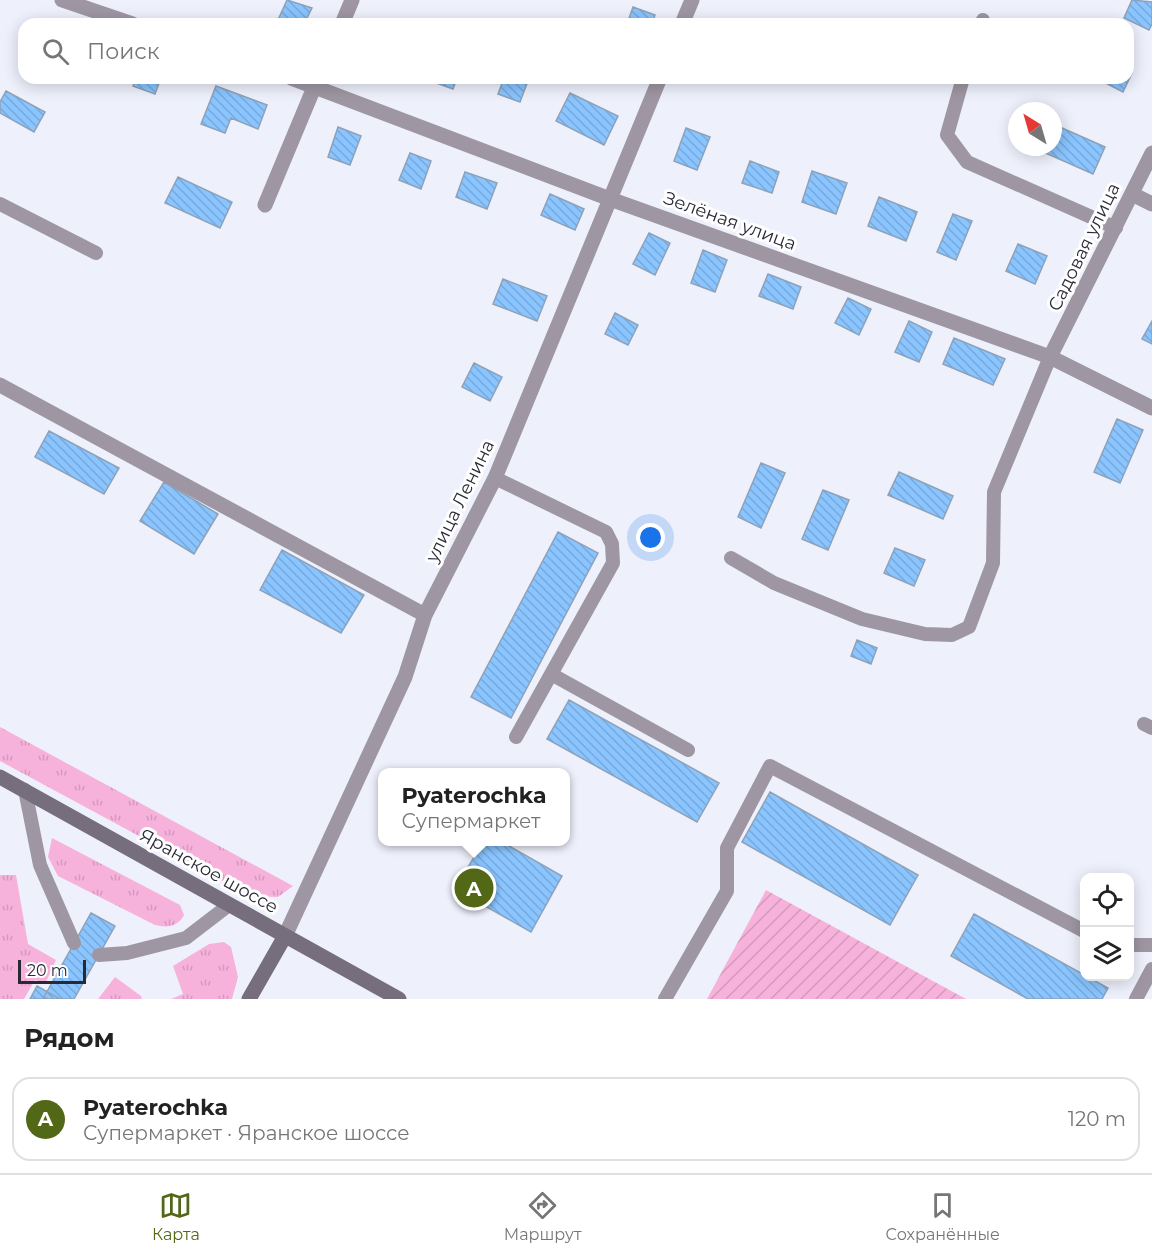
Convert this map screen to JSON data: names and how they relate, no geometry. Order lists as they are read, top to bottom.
{
  "streets": {
    "main road": ["Яранское шоссе"],
    "street": ["Зелёная улица", "Садовая улица", "улица Ленина"]
  },
  "crossings": [
    ["Зелёная улица", "Садовая улица"],
    ["Зелёная улица", "улица Ленина"],
    ["улица Ленина", "Яранское шоссе"]
  ],
  "scale_bar": "20 m",
  "north": "top left",
  "page": {
    "search": "Поиск",
    "popup": ["Pyaterochka", "Супермаркет"],
    "pins": "A",
    "scale": "20 m",
    "heading": "Рядом",
    "list": [
      {
        "mark": "A",
        "name": "Pyaterochka",
        "note": "Супермаркет · Яранское шоссе",
        "value": "120 m"
      }
    ],
    "nav": ["Карта", "Маршрут", "Сохранённые"]
  }
}
